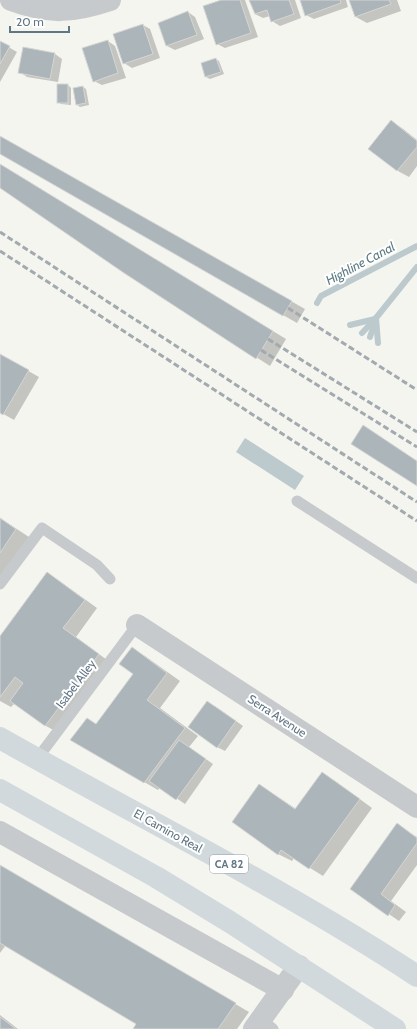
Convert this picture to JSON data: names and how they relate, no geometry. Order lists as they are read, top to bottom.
{
  "streets": {
    "main road": ["El Camino Real", "CA 82"],
    "street": ["Serra Avenue"],
    "lane": ["Isabel Alley"]
  },
  "crossings": [
    ["Isabel Alley", "Serra Avenue"],
    ["Isabel Alley", "El Camino Real"]
  ],
  "water": ["Highline Canal"],
  "scale_bar": "20 m"
}
